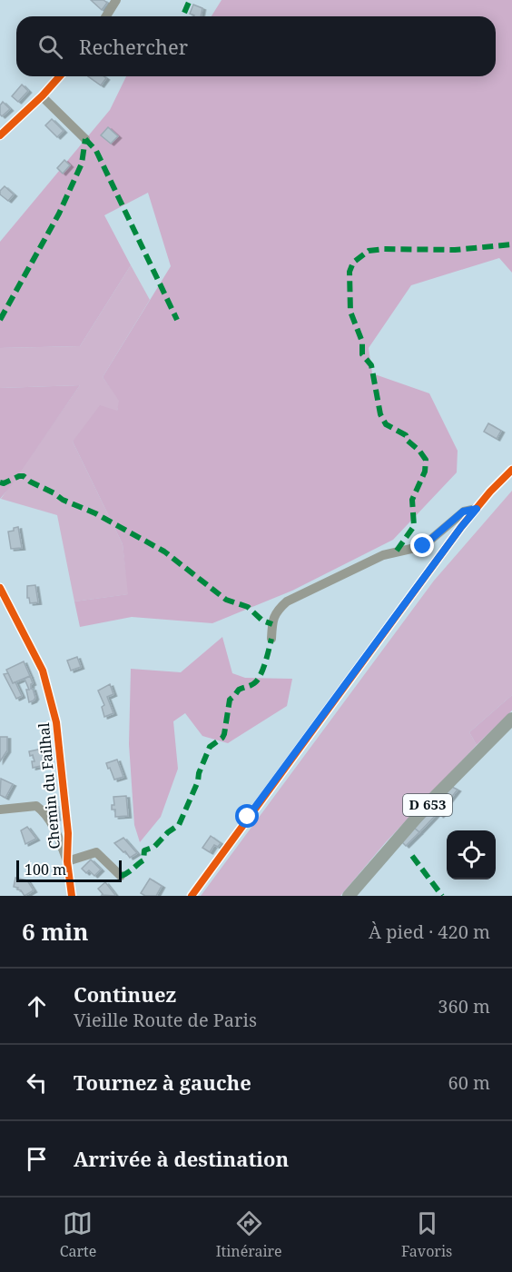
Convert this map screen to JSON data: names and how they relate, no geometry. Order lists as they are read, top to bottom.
{
  "streets": {
    "main road": ["D 653"],
    "street": ["Chemin du Failhal"]
  },
  "scale_bar": "100 m",
  "page": {
    "search": "Rechercher",
    "scale": "100 m",
    "heading": ["6 min", "À pied · 420 m"],
    "list": [
      ["Continuez", "Vieille Route de Paris", "360 m"],
      ["Tournez à gauche", "60 m"],
      "Arrivée à destination"
    ],
    "nav": ["Carte", "Itinéraire", "Favoris"]
  }
}
